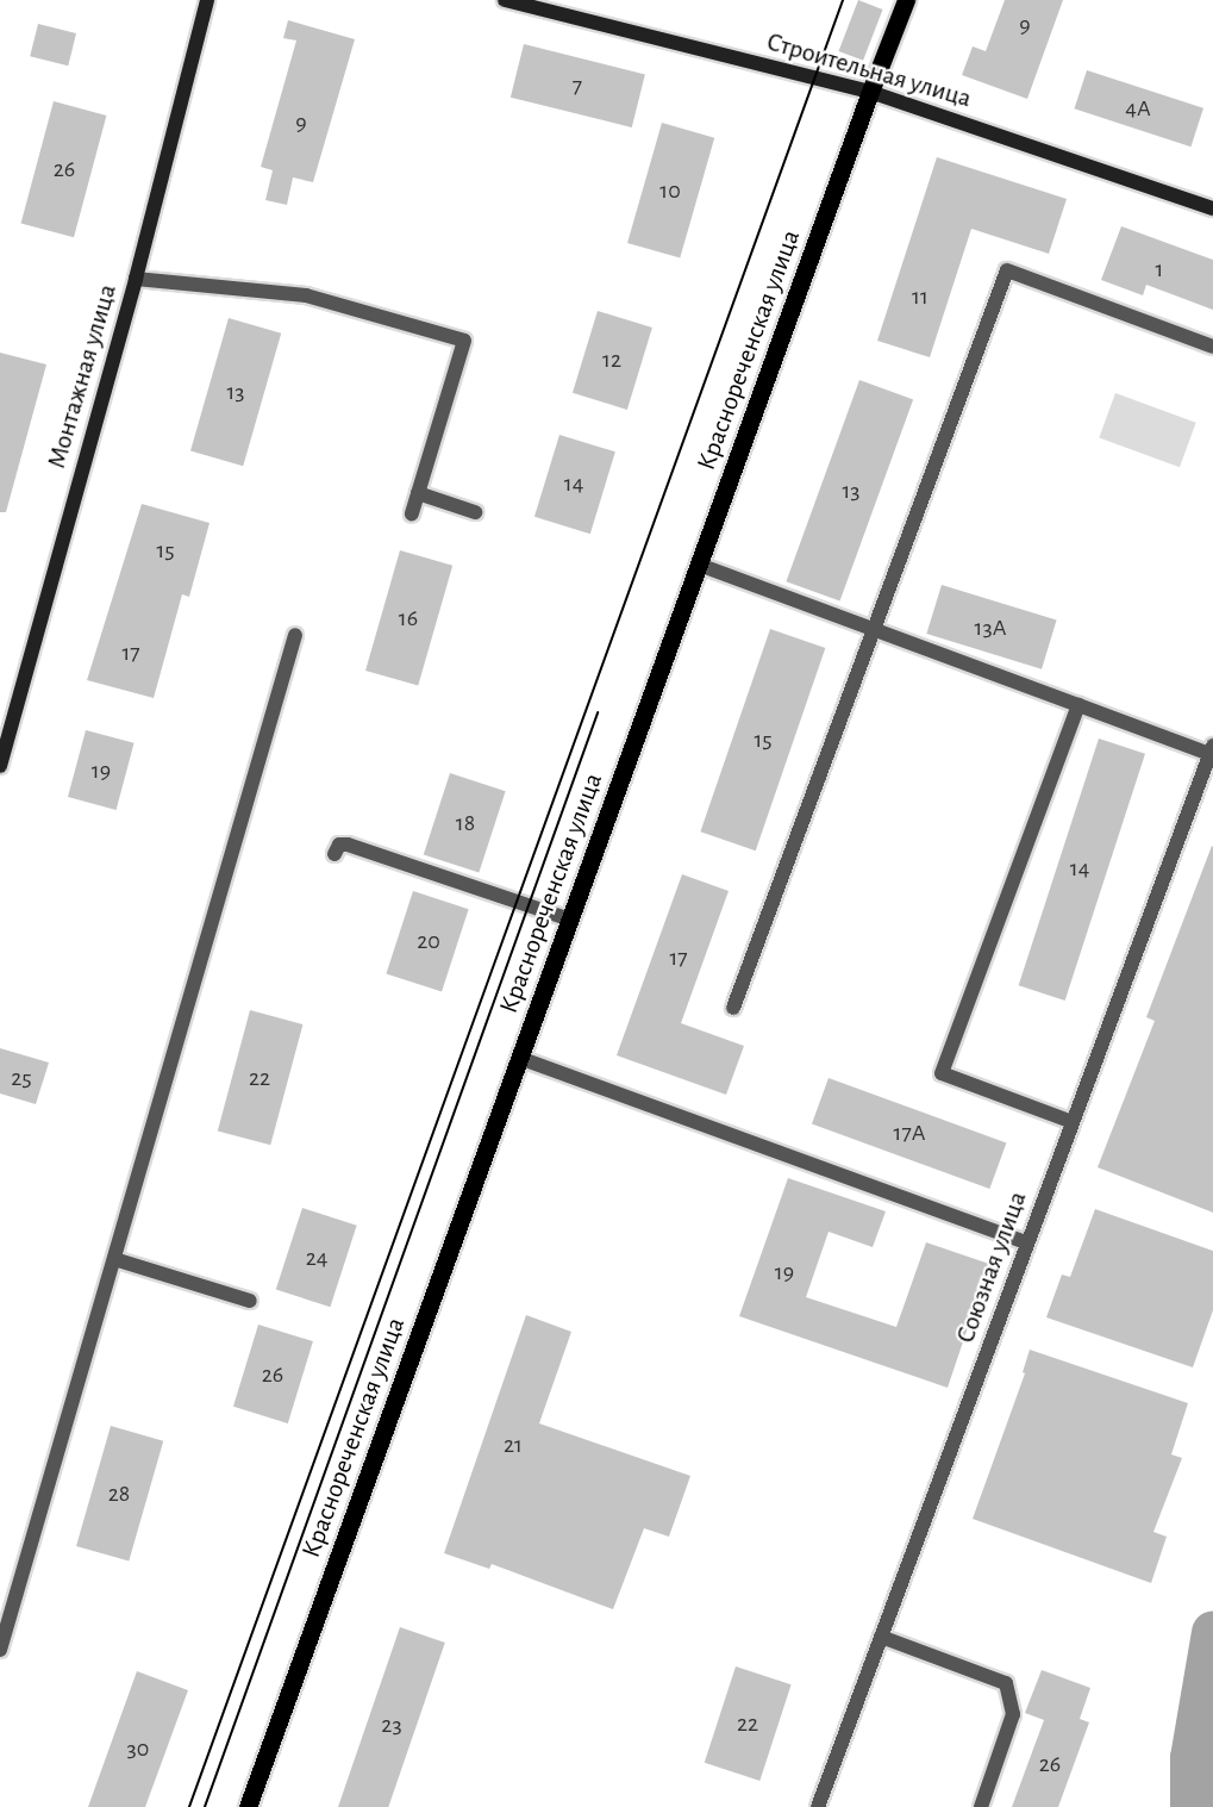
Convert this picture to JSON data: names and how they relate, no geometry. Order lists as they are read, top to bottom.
{
  "streets": {
    "main road": ["Краснореченская улица"],
    "street": ["Строительная улица", "Монтажная улица", "Союзная улица"]
  },
  "crossings": [
    ["Строительная улица", "Краснореченская улица"]
  ],
  "house_numbers": [
    "9",
    "7",
    "4А",
    "9",
    "26",
    "10",
    "1",
    "11",
    "12",
    "13",
    "14",
    "13",
    "15",
    "16",
    "13А",
    "17",
    "15",
    "19",
    "18",
    "14",
    "20",
    "17",
    "25",
    "22",
    "17А",
    "24",
    "19",
    "26",
    "21",
    "28",
    "22",
    "23",
    "30",
    "26"
  ]
}
